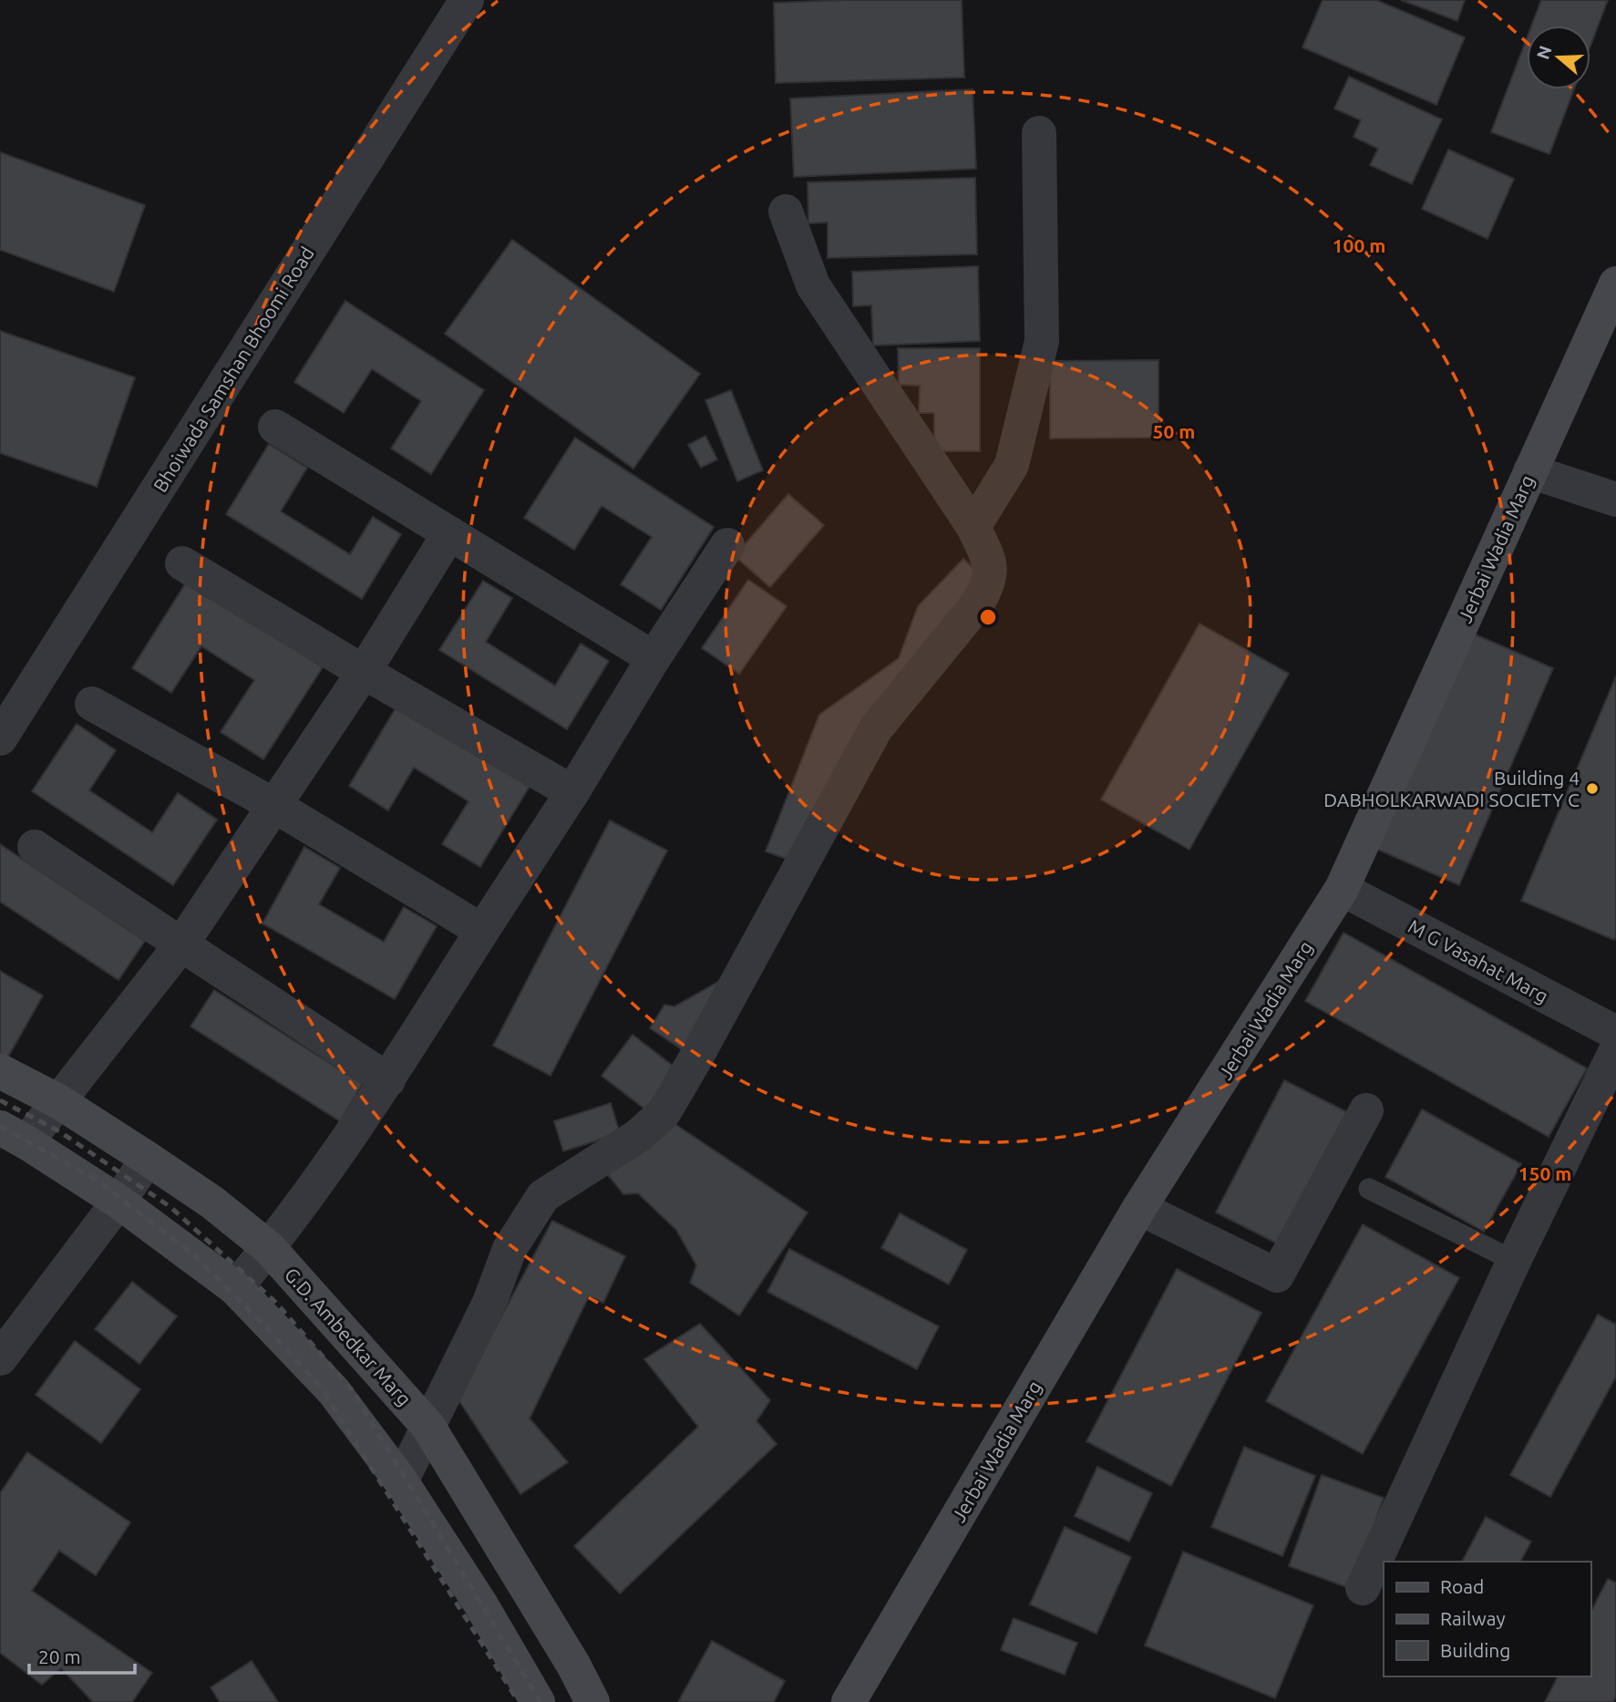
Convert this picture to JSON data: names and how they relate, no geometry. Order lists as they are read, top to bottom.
{
  "streets": {
    "main road": ["Jerbai Wadia Marg", "G.D. Ambedkar Marg"],
    "street": ["Bhoiwada Samshan Bhoomi Road", "M G Vasahat Marg"]
  },
  "crossings": [
    ["Jerbai Wadia Marg", "M G Vasahat Marg"]
  ],
  "places": ["Building 4 DABHOLKARWADI SOCIETY C"],
  "legend": ["Road", "Railway", "Building"],
  "scale_bar": "20 m",
  "north": "left",
  "rings": ["100 m", "50 m", "150 m"]
}
